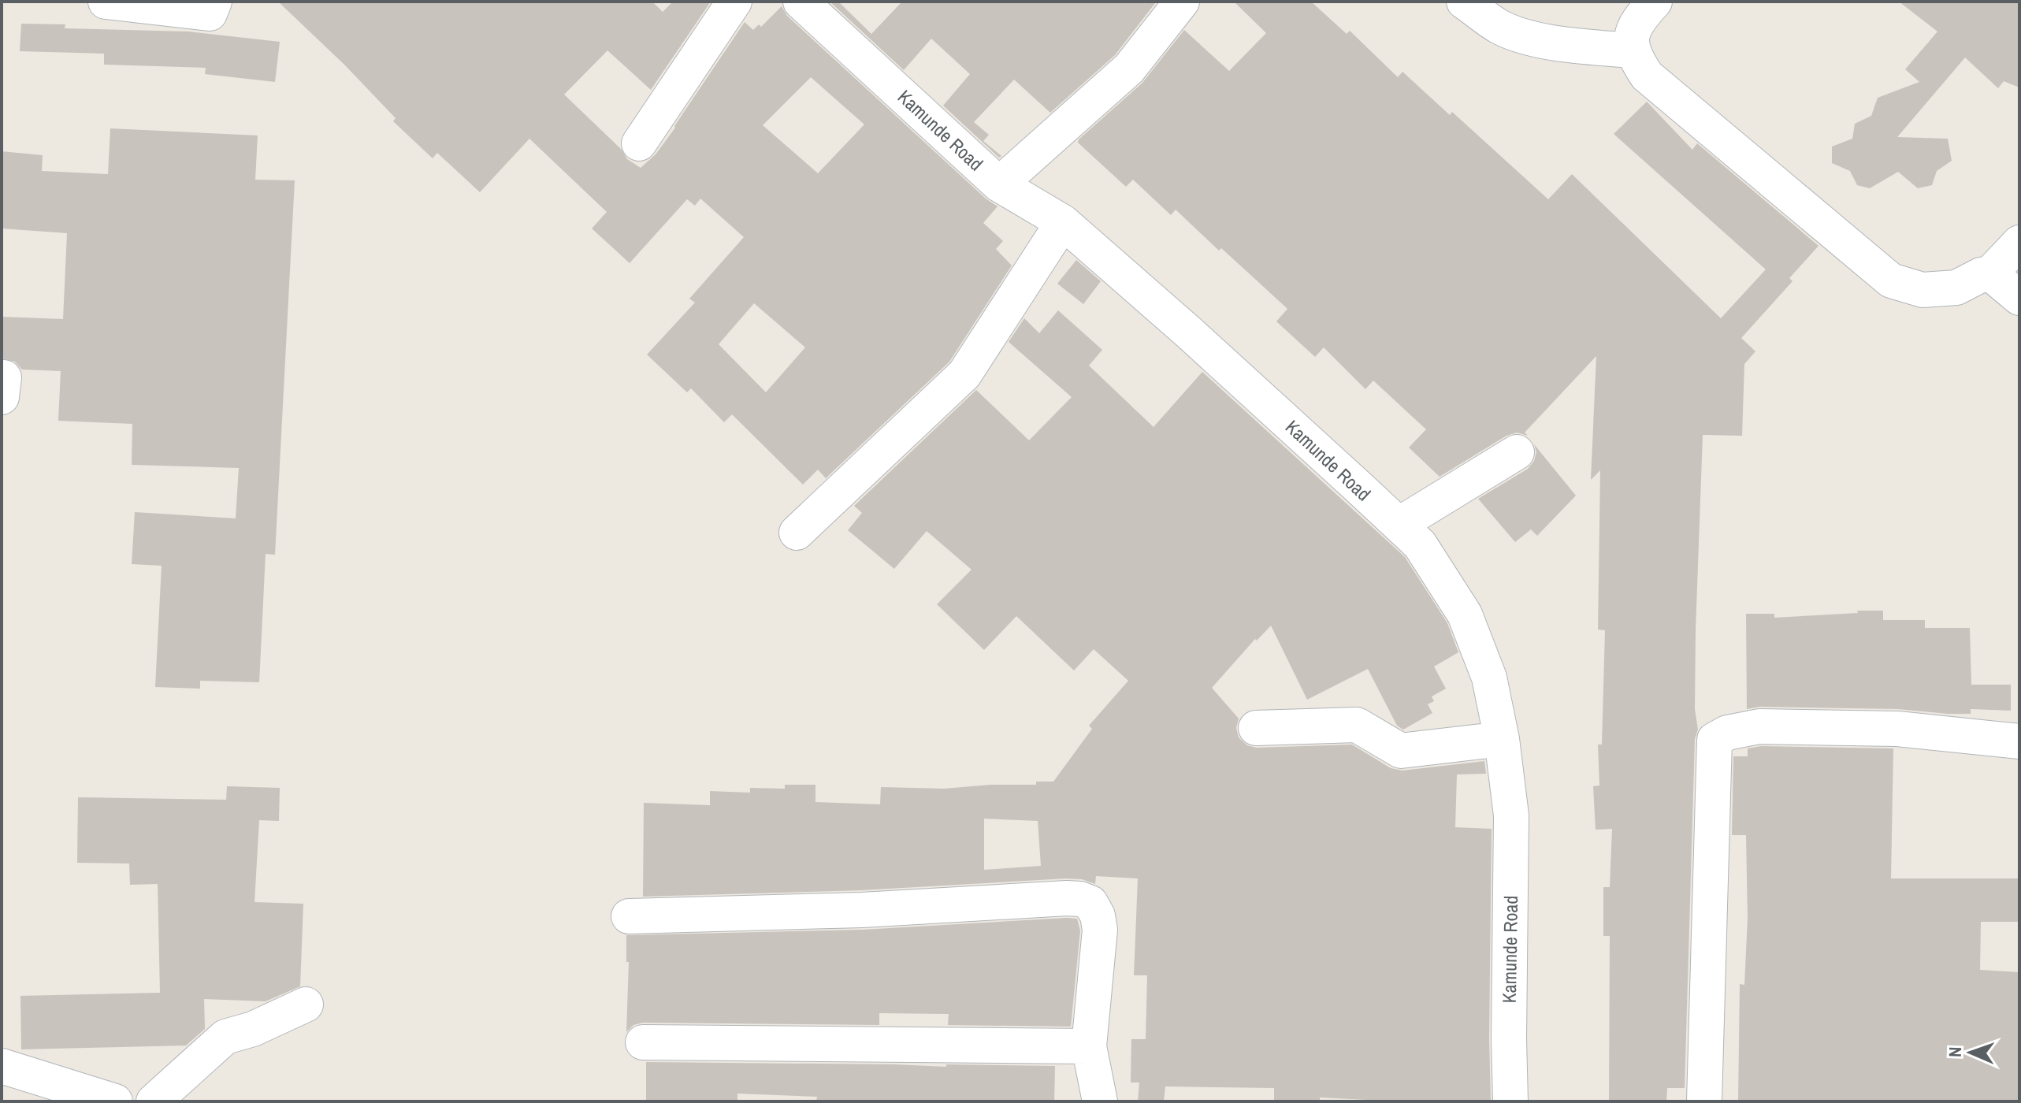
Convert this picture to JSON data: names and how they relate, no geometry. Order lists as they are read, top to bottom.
{
  "streets": {
    "street": ["Kamunde Road"]
  },
  "north": "left"
}
